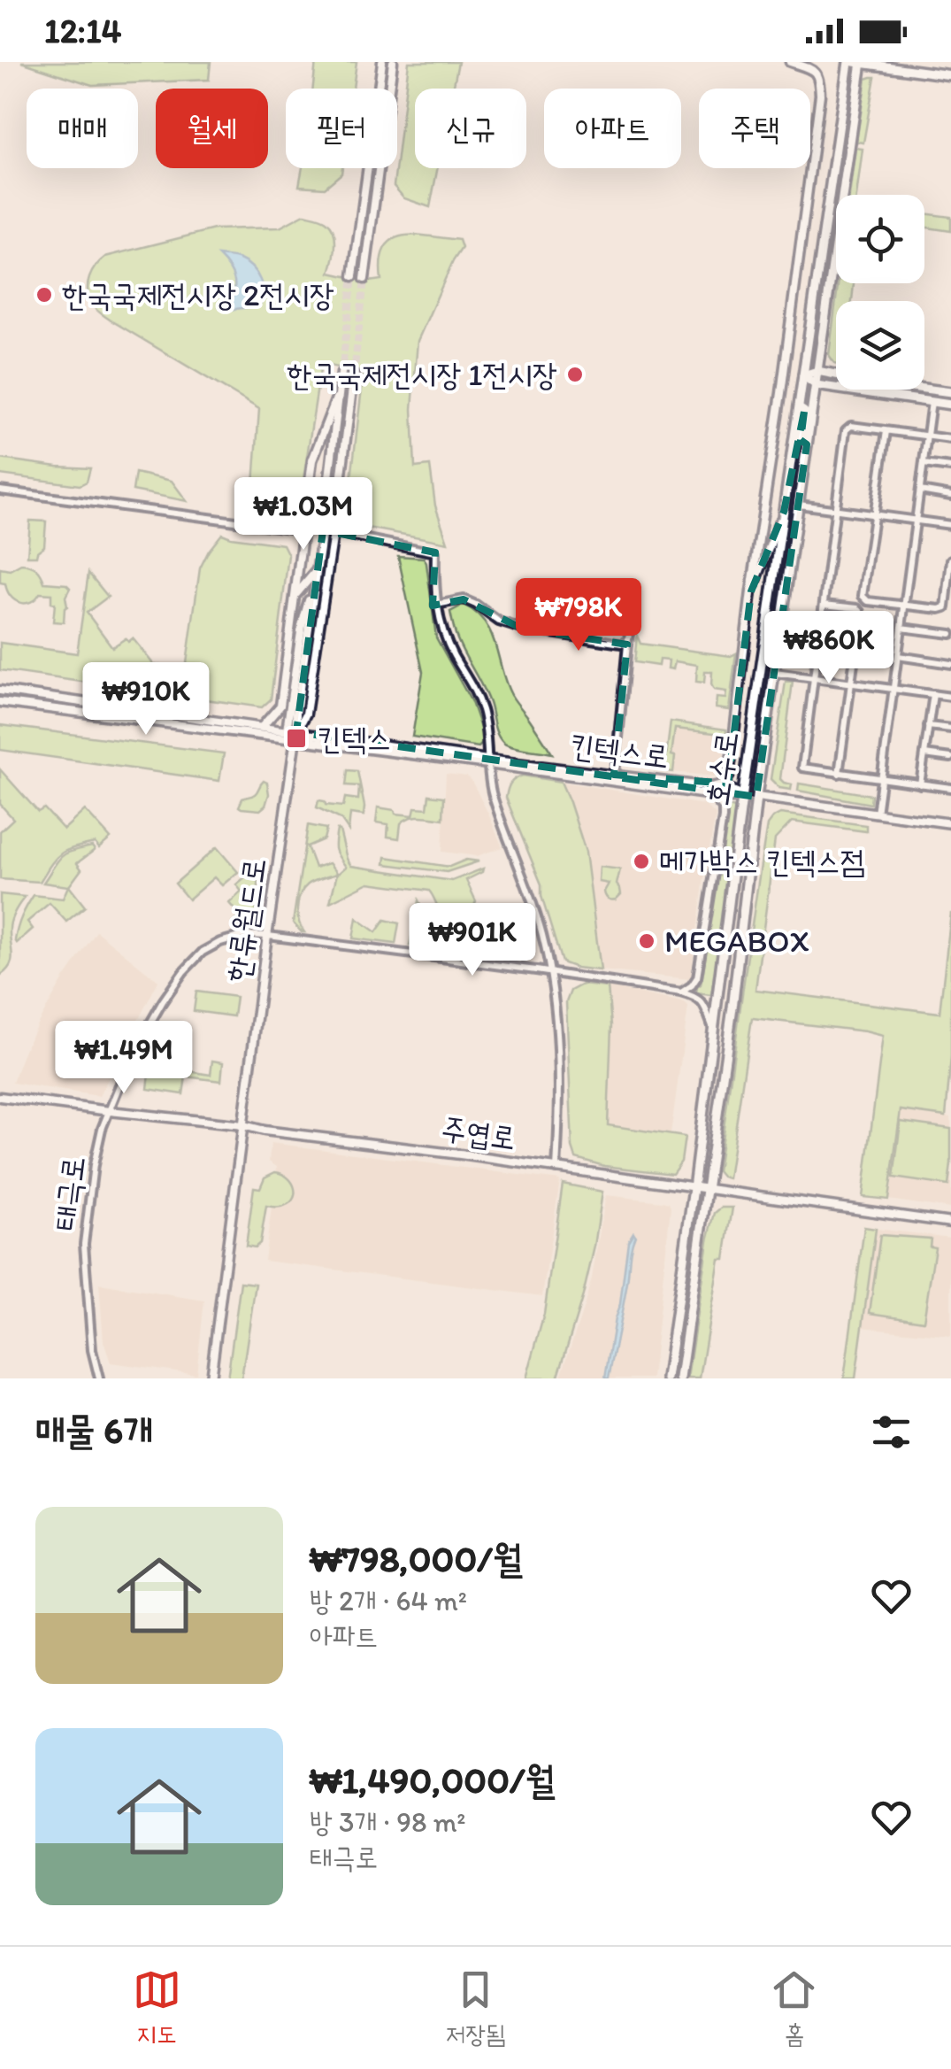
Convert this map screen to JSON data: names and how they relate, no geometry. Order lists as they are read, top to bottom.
{
  "streets": {
    "main road": [
      "킨텍스로",
      "호수로",
      "한류월드로",
      "주엽로"
    ],
    "street": ["태극로"]
  },
  "crossings": [
    ["킨텍스로", "호수로"],
    ["킨텍스로", "한류월드로"],
    ["호수로", "주엽로"],
    ["한류월드로", "주엽로"],
    ["한류월드로", "태극로"],
    ["주엽로", "태극로"]
  ],
  "places": {
    "other": [
      "한국국제전시장 2전시장",
      "한국국제전시장 1전시장",
      "메가박스 킨텍스점",
      "MEGABOX"
    ],
    "transit": ["킨텍스"]
  },
  "page": {
    "status": "12:14",
    "chip": [
      "매매",
      "월세",
      "필터",
      "신규",
      "아파트",
      "주택"
    ],
    "price": [
      "₩1.03M",
      "₩798K",
      "₩860K",
      "₩910K",
      "₩901K",
      "₩1.49M"
    ],
    "heading": "매물 6개",
    "list": [
      {
        "name": "₩798,000/월",
        "note": "방 2개 · 64 m² · 아파트"
      },
      {
        "name": "₩1,490,000/월",
        "note": "방 3개 · 98 m² · 태극로"
      }
    ],
    "tabs": ["지도", "저장됨", "홈"]
  }
}
